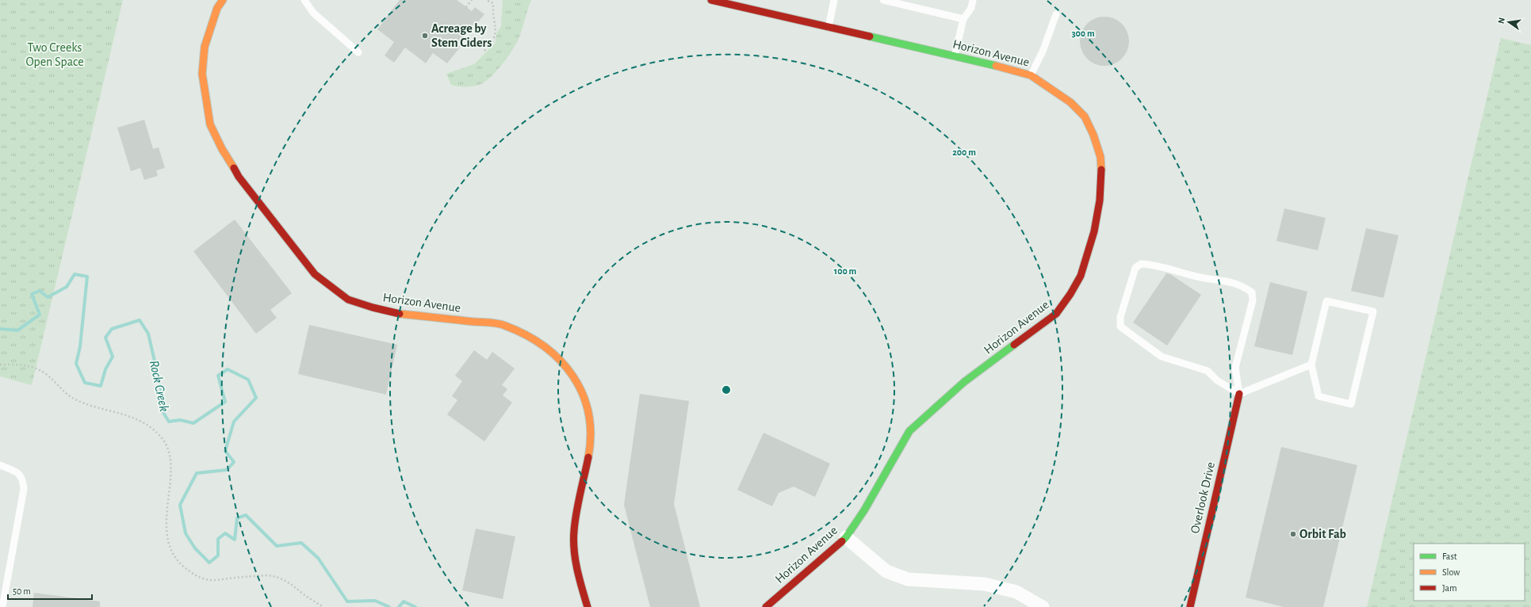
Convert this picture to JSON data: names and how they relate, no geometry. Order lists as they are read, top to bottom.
{
  "streets": {
    "street": ["Horizon Avenue", "Overlook Drive"]
  },
  "water": ["Rock Creek"],
  "parks": ["Two Creeks Open Space"],
  "places": ["Acreage by Stem Ciders", "Orbit Fab"],
  "legend": ["Fast", "Slow", "Jam"],
  "scale_bar": "50 m",
  "north": "left",
  "rings": ["300 m", "200 m", "100 m"]
}
